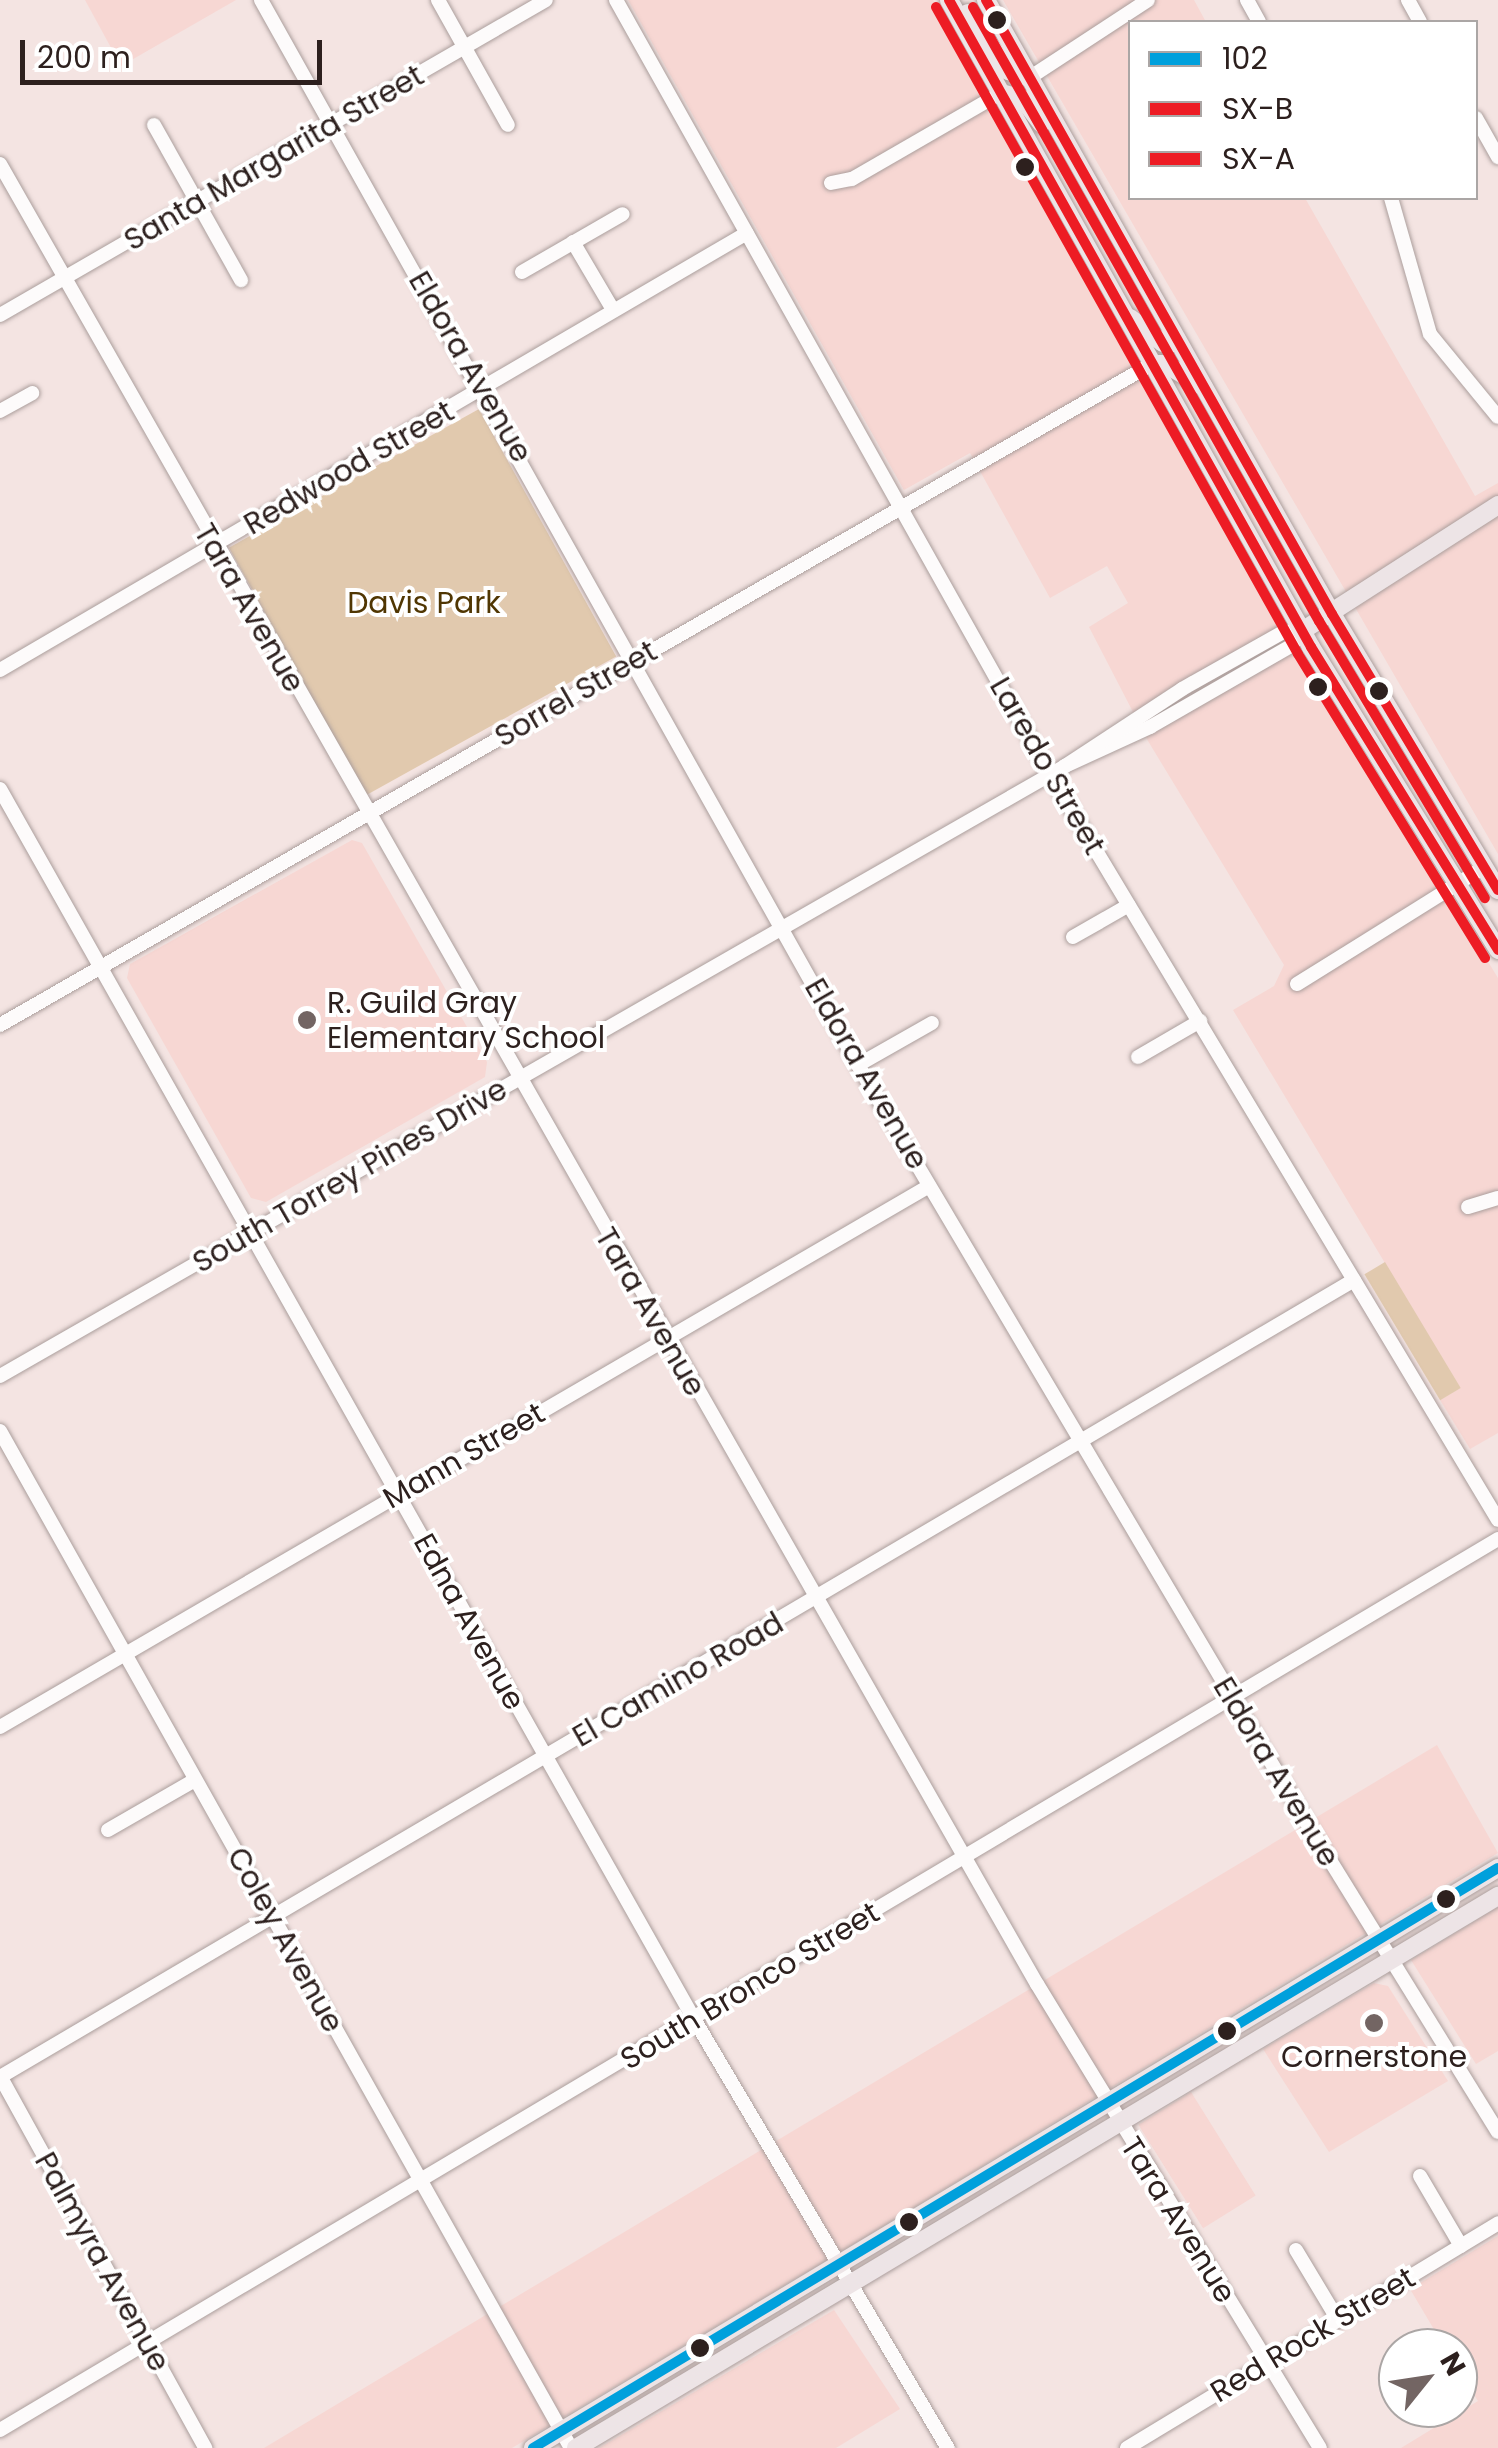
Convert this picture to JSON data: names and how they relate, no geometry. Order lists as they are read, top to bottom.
{
  "streets": {
    "main road": ["South Torrey Pines Drive"],
    "street": [
      "Santa Margarita Street",
      "Eldora Avenue",
      "Redwood Street",
      "Tara Avenue",
      "Sorrel Street",
      "Laredo Street",
      "Mann Street",
      "Edna Avenue",
      "El Camino Road",
      "Coley Avenue",
      "South Bronco Street",
      "Palmyra Avenue",
      "Red Rock Street"
    ]
  },
  "crossings": [
    ["Santa Margarita Street", "Eldora Avenue"],
    ["Santa Margarita Street", "Tara Avenue"],
    ["Eldora Avenue", "Redwood Street"],
    ["Eldora Avenue", "Sorrel Street"],
    ["Eldora Avenue", "South Torrey Pines Drive"],
    ["Eldora Avenue", "Mann Street"],
    ["Eldora Avenue", "El Camino Road"],
    ["Eldora Avenue", "South Bronco Street"],
    ["Redwood Street", "Tara Avenue"],
    ["Redwood Street", "Laredo Street"],
    ["Tara Avenue", "Sorrel Street"],
    ["Tara Avenue", "South Torrey Pines Drive"],
    ["Tara Avenue", "Mann Street"],
    ["Tara Avenue", "El Camino Road"],
    ["Tara Avenue", "South Bronco Street"],
    ["Tara Avenue", "Red Rock Street"],
    ["Sorrel Street", "Laredo Street"],
    ["Sorrel Street", "Edna Avenue"],
    ["Laredo Street", "South Torrey Pines Drive"],
    ["Laredo Street", "El Camino Road"],
    ["South Torrey Pines Drive", "Edna Avenue"],
    ["Mann Street", "Edna Avenue"],
    ["Mann Street", "Coley Avenue"],
    ["Edna Avenue", "El Camino Road"],
    ["Edna Avenue", "South Bronco Street"],
    ["El Camino Road", "Coley Avenue"],
    ["El Camino Road", "Palmyra Avenue"],
    ["Coley Avenue", "South Bronco Street"],
    ["South Bronco Street", "Palmyra Avenue"]
  ],
  "parks": ["Davis Park"],
  "places": ["R. Guild Gray Elementary School", "Cornerstone"],
  "lines": ["transit line SX-B", "transit line SX-A", "transit line 102"],
  "legend": ["102", "SX-B", "SX-A"],
  "scale_bar": "200 m",
  "north": "top right"
}
